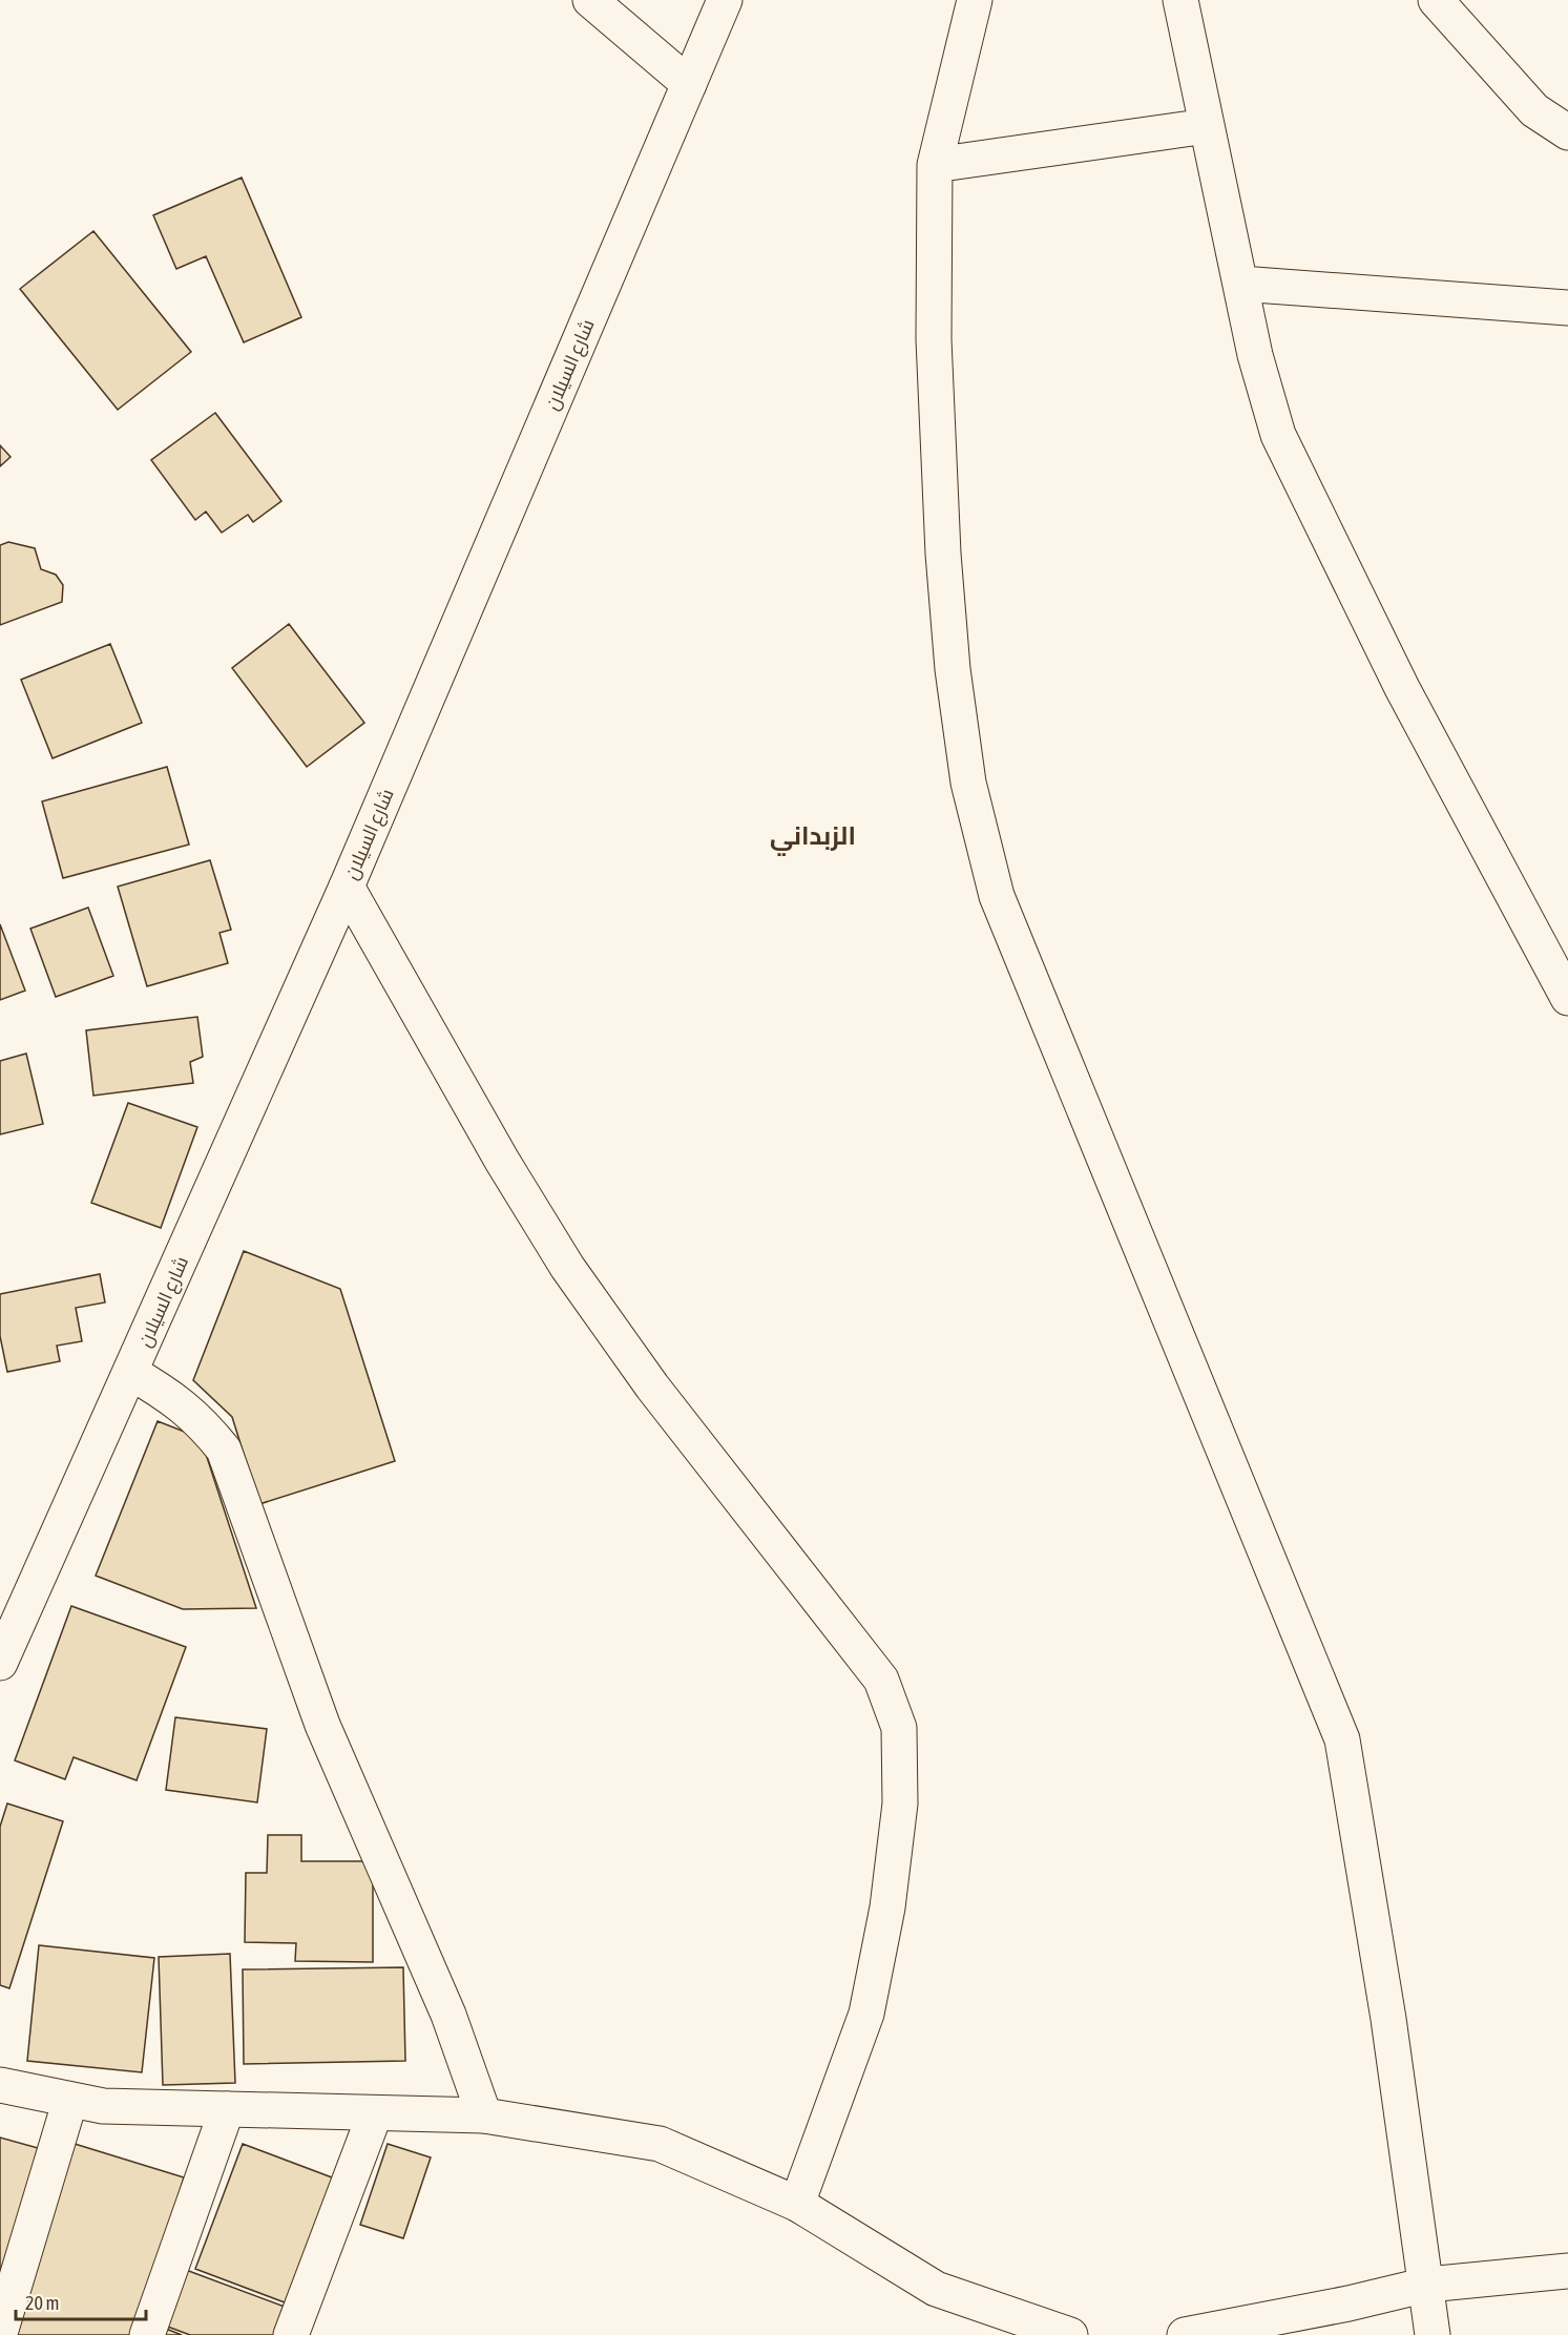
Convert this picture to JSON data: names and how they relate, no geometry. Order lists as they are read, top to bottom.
{
  "streets": {
    "street": ["شارع السيلان"]
  },
  "districts": ["الزبداني"],
  "scale_bar": "20 m"
}
